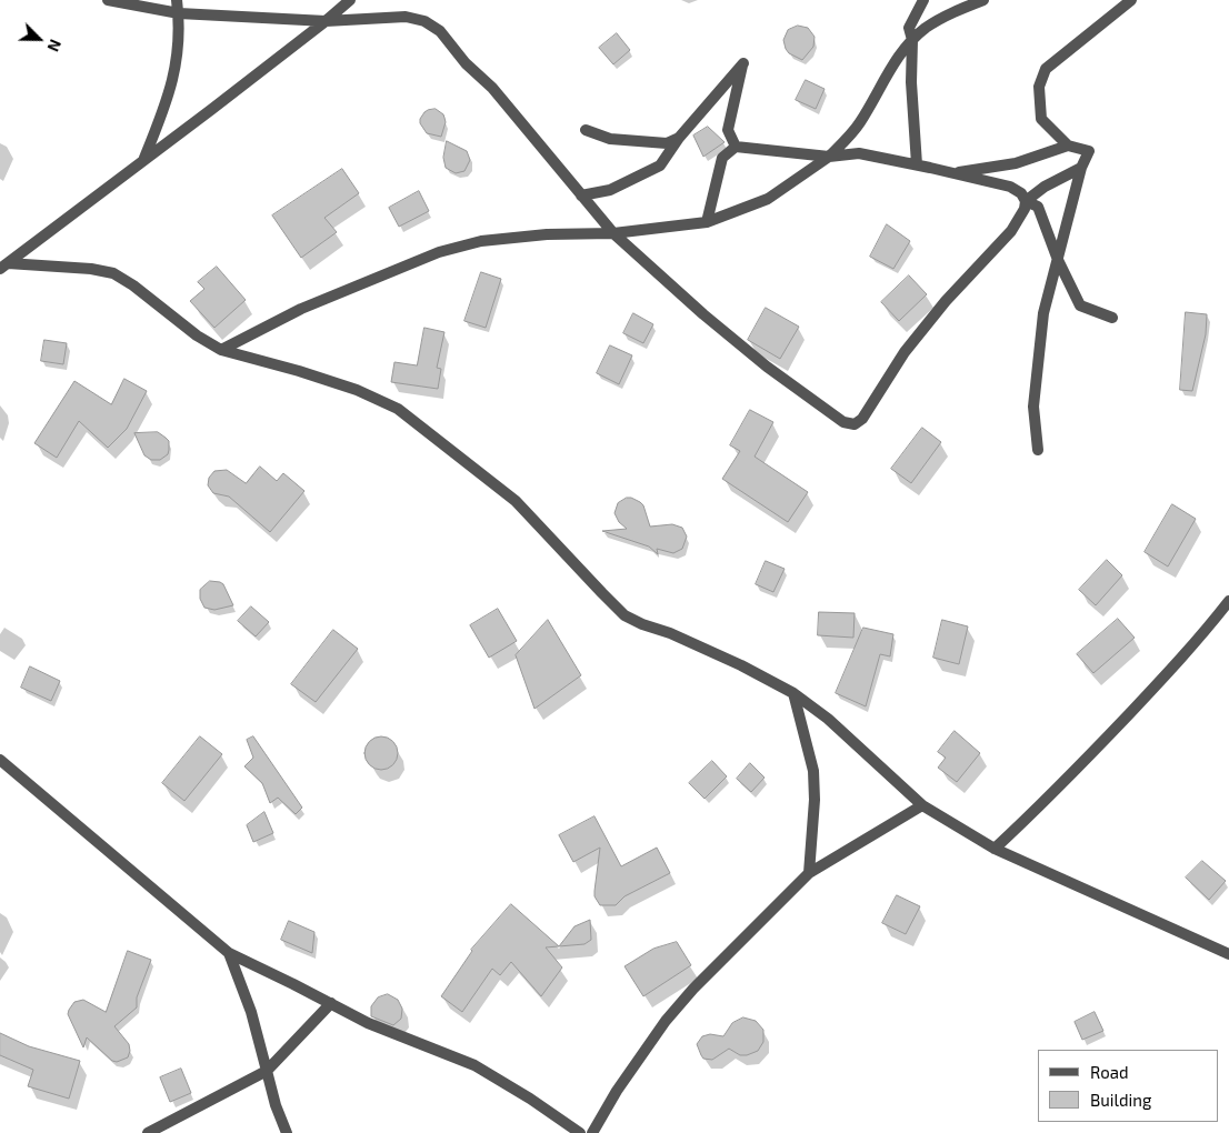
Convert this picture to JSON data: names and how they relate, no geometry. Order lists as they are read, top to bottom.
{
  "legend": ["Road", "Building"],
  "north": "bottom right"
}
